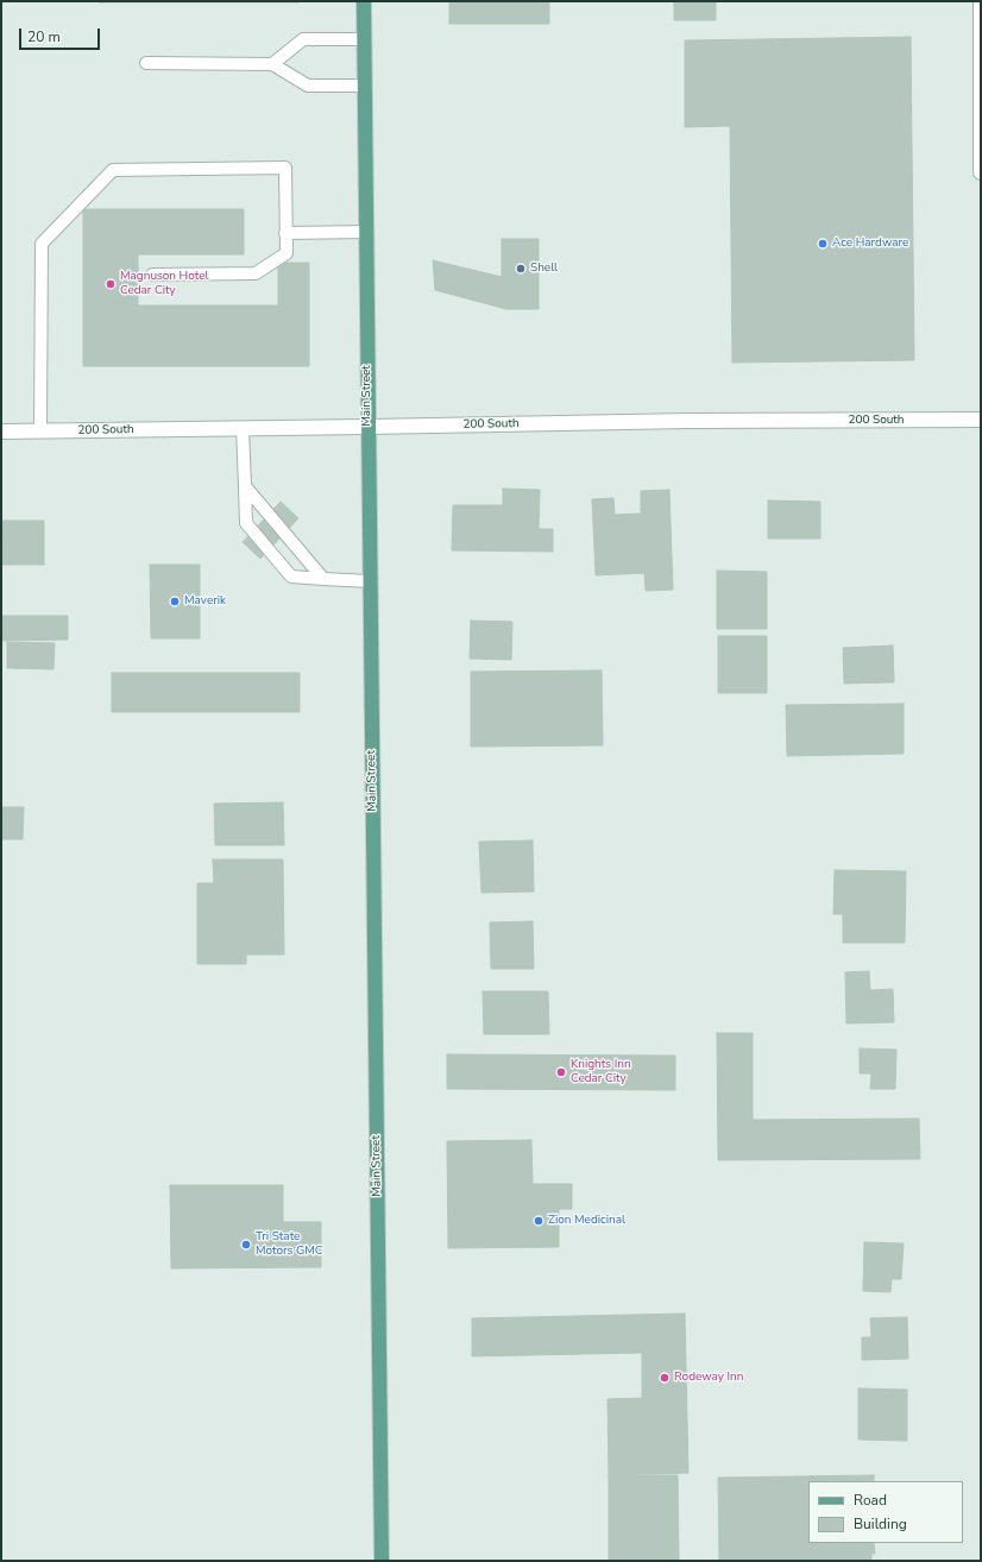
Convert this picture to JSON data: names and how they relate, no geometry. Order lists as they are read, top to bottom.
{
  "streets": {
    "main road": ["Main Street"],
    "street": ["200 South"]
  },
  "crossings": [
    ["Main Street", "200 South"]
  ],
  "places": [
    "Ace Hardware",
    "Shell",
    "Magnuson Hotel Cedar City",
    "Maverik",
    "Knights Inn Cedar City",
    "Zion Medicinal",
    "Tri State Motors GMC",
    "Rodeway Inn"
  ],
  "legend": ["Road", "Building"],
  "scale_bar": "20 m"
}
